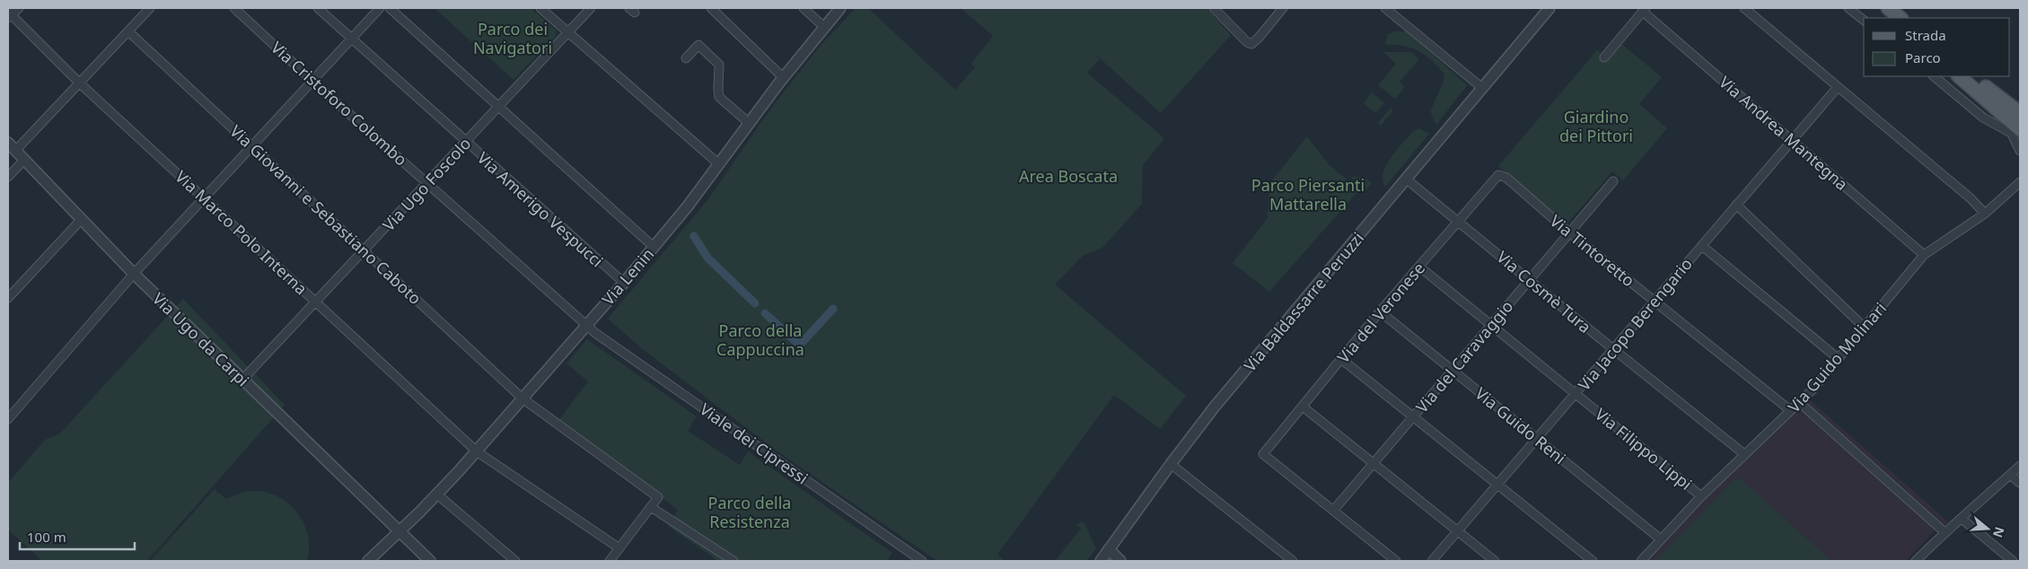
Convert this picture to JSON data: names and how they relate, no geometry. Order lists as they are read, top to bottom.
{
  "streets": {
    "street": [
      "Via Cristoforo Colombo",
      "Via Andrea Mantegna",
      "Via Ugo Foscolo",
      "Via Amerigo Vespucci",
      "Via Giovanni e Sebastiano Caboto",
      "Via Marco Polo Interna",
      "Via Tintoretto",
      "Via Lenin",
      "Via Cosmè Tura",
      "Via Baldassarre Peruzzi",
      "Via del Veronese",
      "Via Jacopo Berengario",
      "Via Ugo da Carpi",
      "Via del Caravaggio",
      "Via Guido Molinari",
      "Via Guido Reni",
      "Viale dei Cipressi",
      "Via Filippo Lippi"
    ]
  },
  "crossings": [
    ["Via Cristoforo Colombo", "Via Ugo Foscolo"],
    ["Via Cristoforo Colombo", "Via Lenin"],
    ["Via Cristoforo Colombo", "Viale dei Cipressi"],
    ["Via Andrea Mantegna", "Via Jacopo Berengario"],
    ["Via Andrea Mantegna", "Via Guido Molinari"],
    ["Via Ugo Foscolo", "Via Amerigo Vespucci"],
    ["Via Ugo Foscolo", "Via Giovanni e Sebastiano Caboto"],
    ["Via Ugo Foscolo", "Via Marco Polo Interna"],
    ["Via Ugo Foscolo", "Via Ugo da Carpi"],
    ["Via Amerigo Vespucci", "Via Lenin"],
    ["Via Giovanni e Sebastiano Caboto", "Via Lenin"],
    ["Via Marco Polo Interna", "Via Lenin"],
    ["Via Tintoretto", "Via del Veronese"],
    ["Via Tintoretto", "Via Jacopo Berengario"],
    ["Via Tintoretto", "Via del Caravaggio"],
    ["Via Tintoretto", "Via Guido Molinari"],
    ["Via Lenin", "Via Ugo da Carpi"],
    ["Via Lenin", "Viale dei Cipressi"],
    ["Via Cosmè Tura", "Via Baldassarre Peruzzi"],
    ["Via Cosmè Tura", "Via del Veronese"],
    ["Via Cosmè Tura", "Via Jacopo Berengario"],
    ["Via Cosmè Tura", "Via del Caravaggio"],
    ["Via Cosmè Tura", "Via Guido Molinari"],
    ["Via del Veronese", "Via del Caravaggio"],
    ["Via del Veronese", "Via Guido Reni"],
    ["Via del Veronese", "Via Filippo Lippi"],
    ["Via Jacopo Berengario", "Via Guido Reni"],
    ["Via Jacopo Berengario", "Via Filippo Lippi"],
    ["Via del Caravaggio", "Via Guido Reni"],
    ["Via del Caravaggio", "Via Filippo Lippi"],
    ["Via Guido Molinari", "Via Guido Reni"],
    ["Via Guido Molinari", "Via Filippo Lippi"]
  ],
  "parks": [
    "Parco dei Navigatori",
    "Giardino dei Pittori",
    "Area Boscata",
    "Parco Piersanti Mattarella",
    "Parco della Cappuccina",
    "Parco della Resistenza"
  ],
  "legend": ["Strada", "Parco"],
  "scale_bar": "100 m",
  "north": "right"
}
